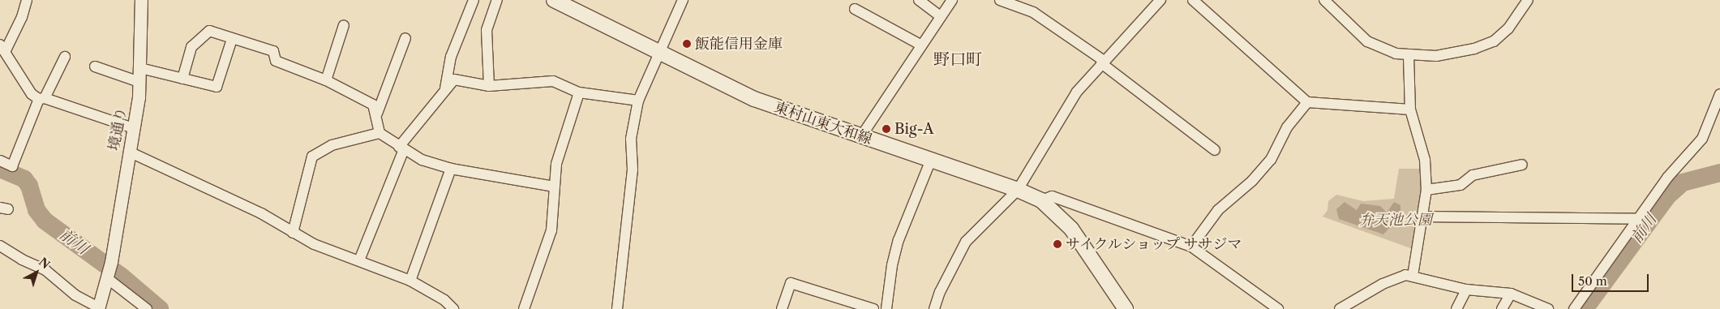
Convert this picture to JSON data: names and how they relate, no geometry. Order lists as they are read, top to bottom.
{
  "streets": {
    "main road": ["東村山東大和線"],
    "street": ["境通り"]
  },
  "districts": ["野口町"],
  "water": ["前川"],
  "parks": ["弁天池公園"],
  "places": ["飯能信用金庫", "Big-A", "サイクルショップ ササジマ"],
  "scale_bar": "50 m",
  "north": "top right"
}
